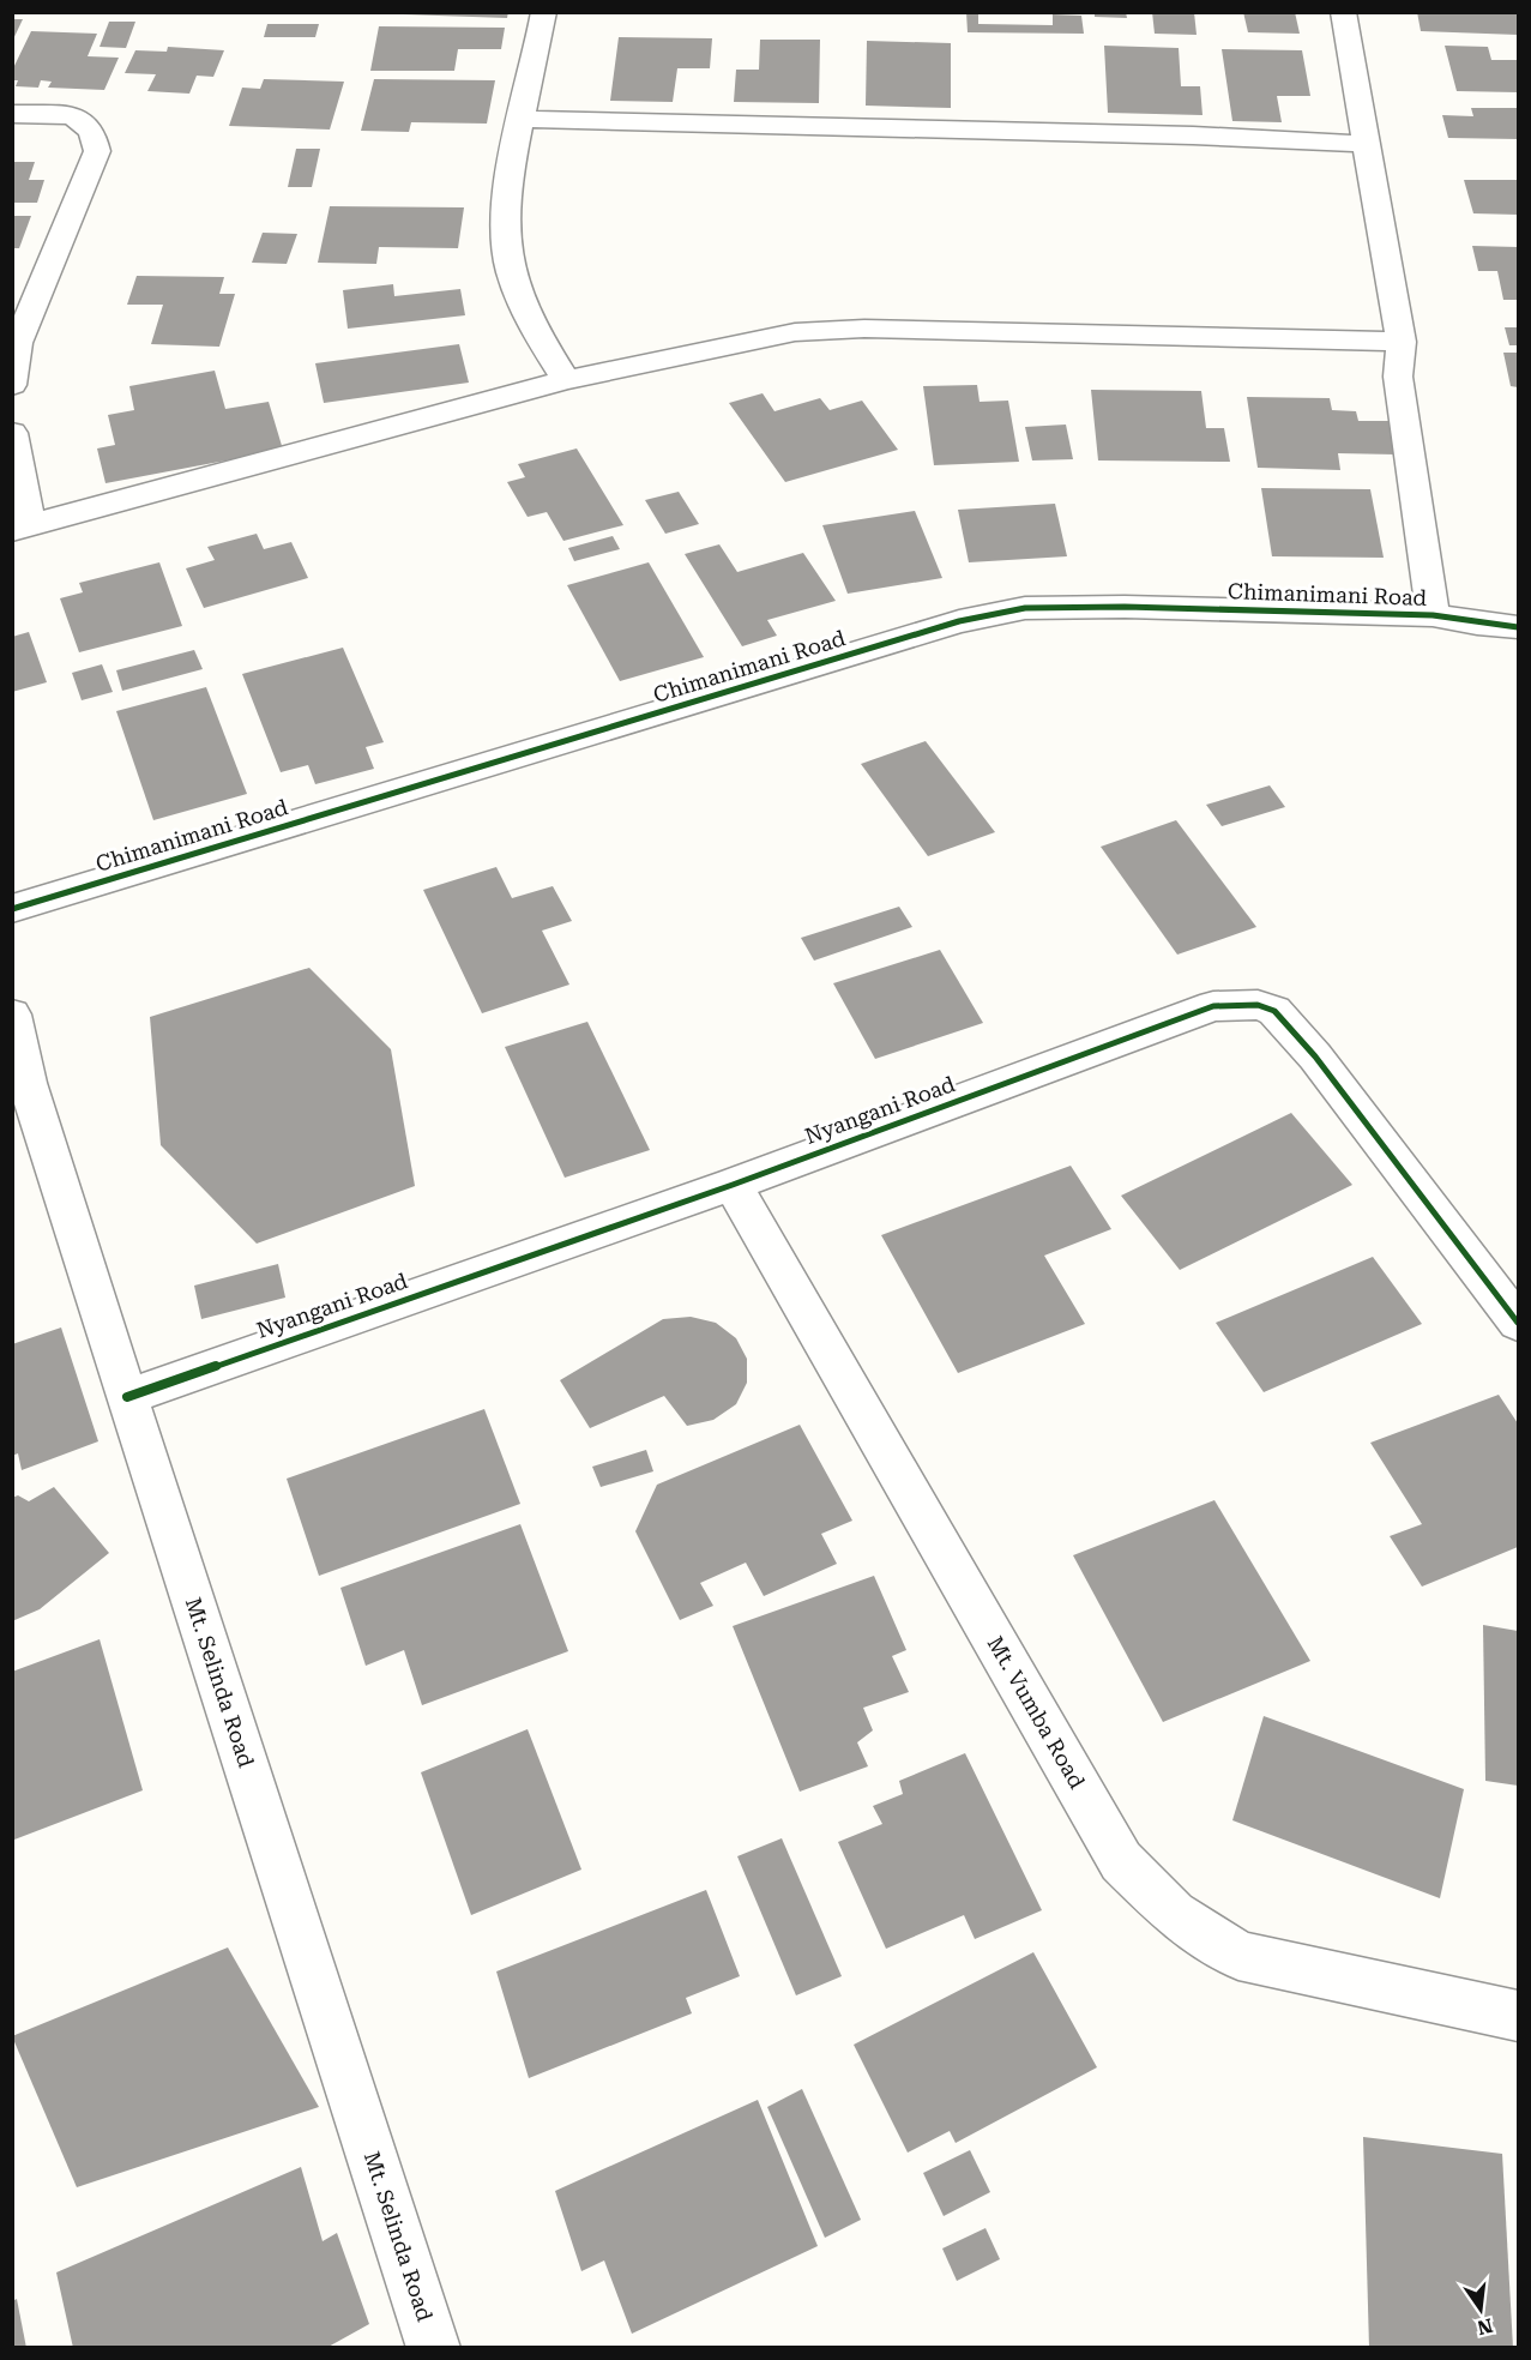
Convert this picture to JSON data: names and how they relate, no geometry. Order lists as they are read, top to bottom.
{
  "streets": {
    "street": [
      "Chimanimani Road",
      "Nyangani Road",
      "Mt. Selinda Road",
      "Mt. Vumba Road"
    ]
  },
  "crossings": [
    ["Nyangani Road", "Mt. Selinda Road"],
    ["Nyangani Road", "Mt. Vumba Road"]
  ],
  "north": "bottom"
}
